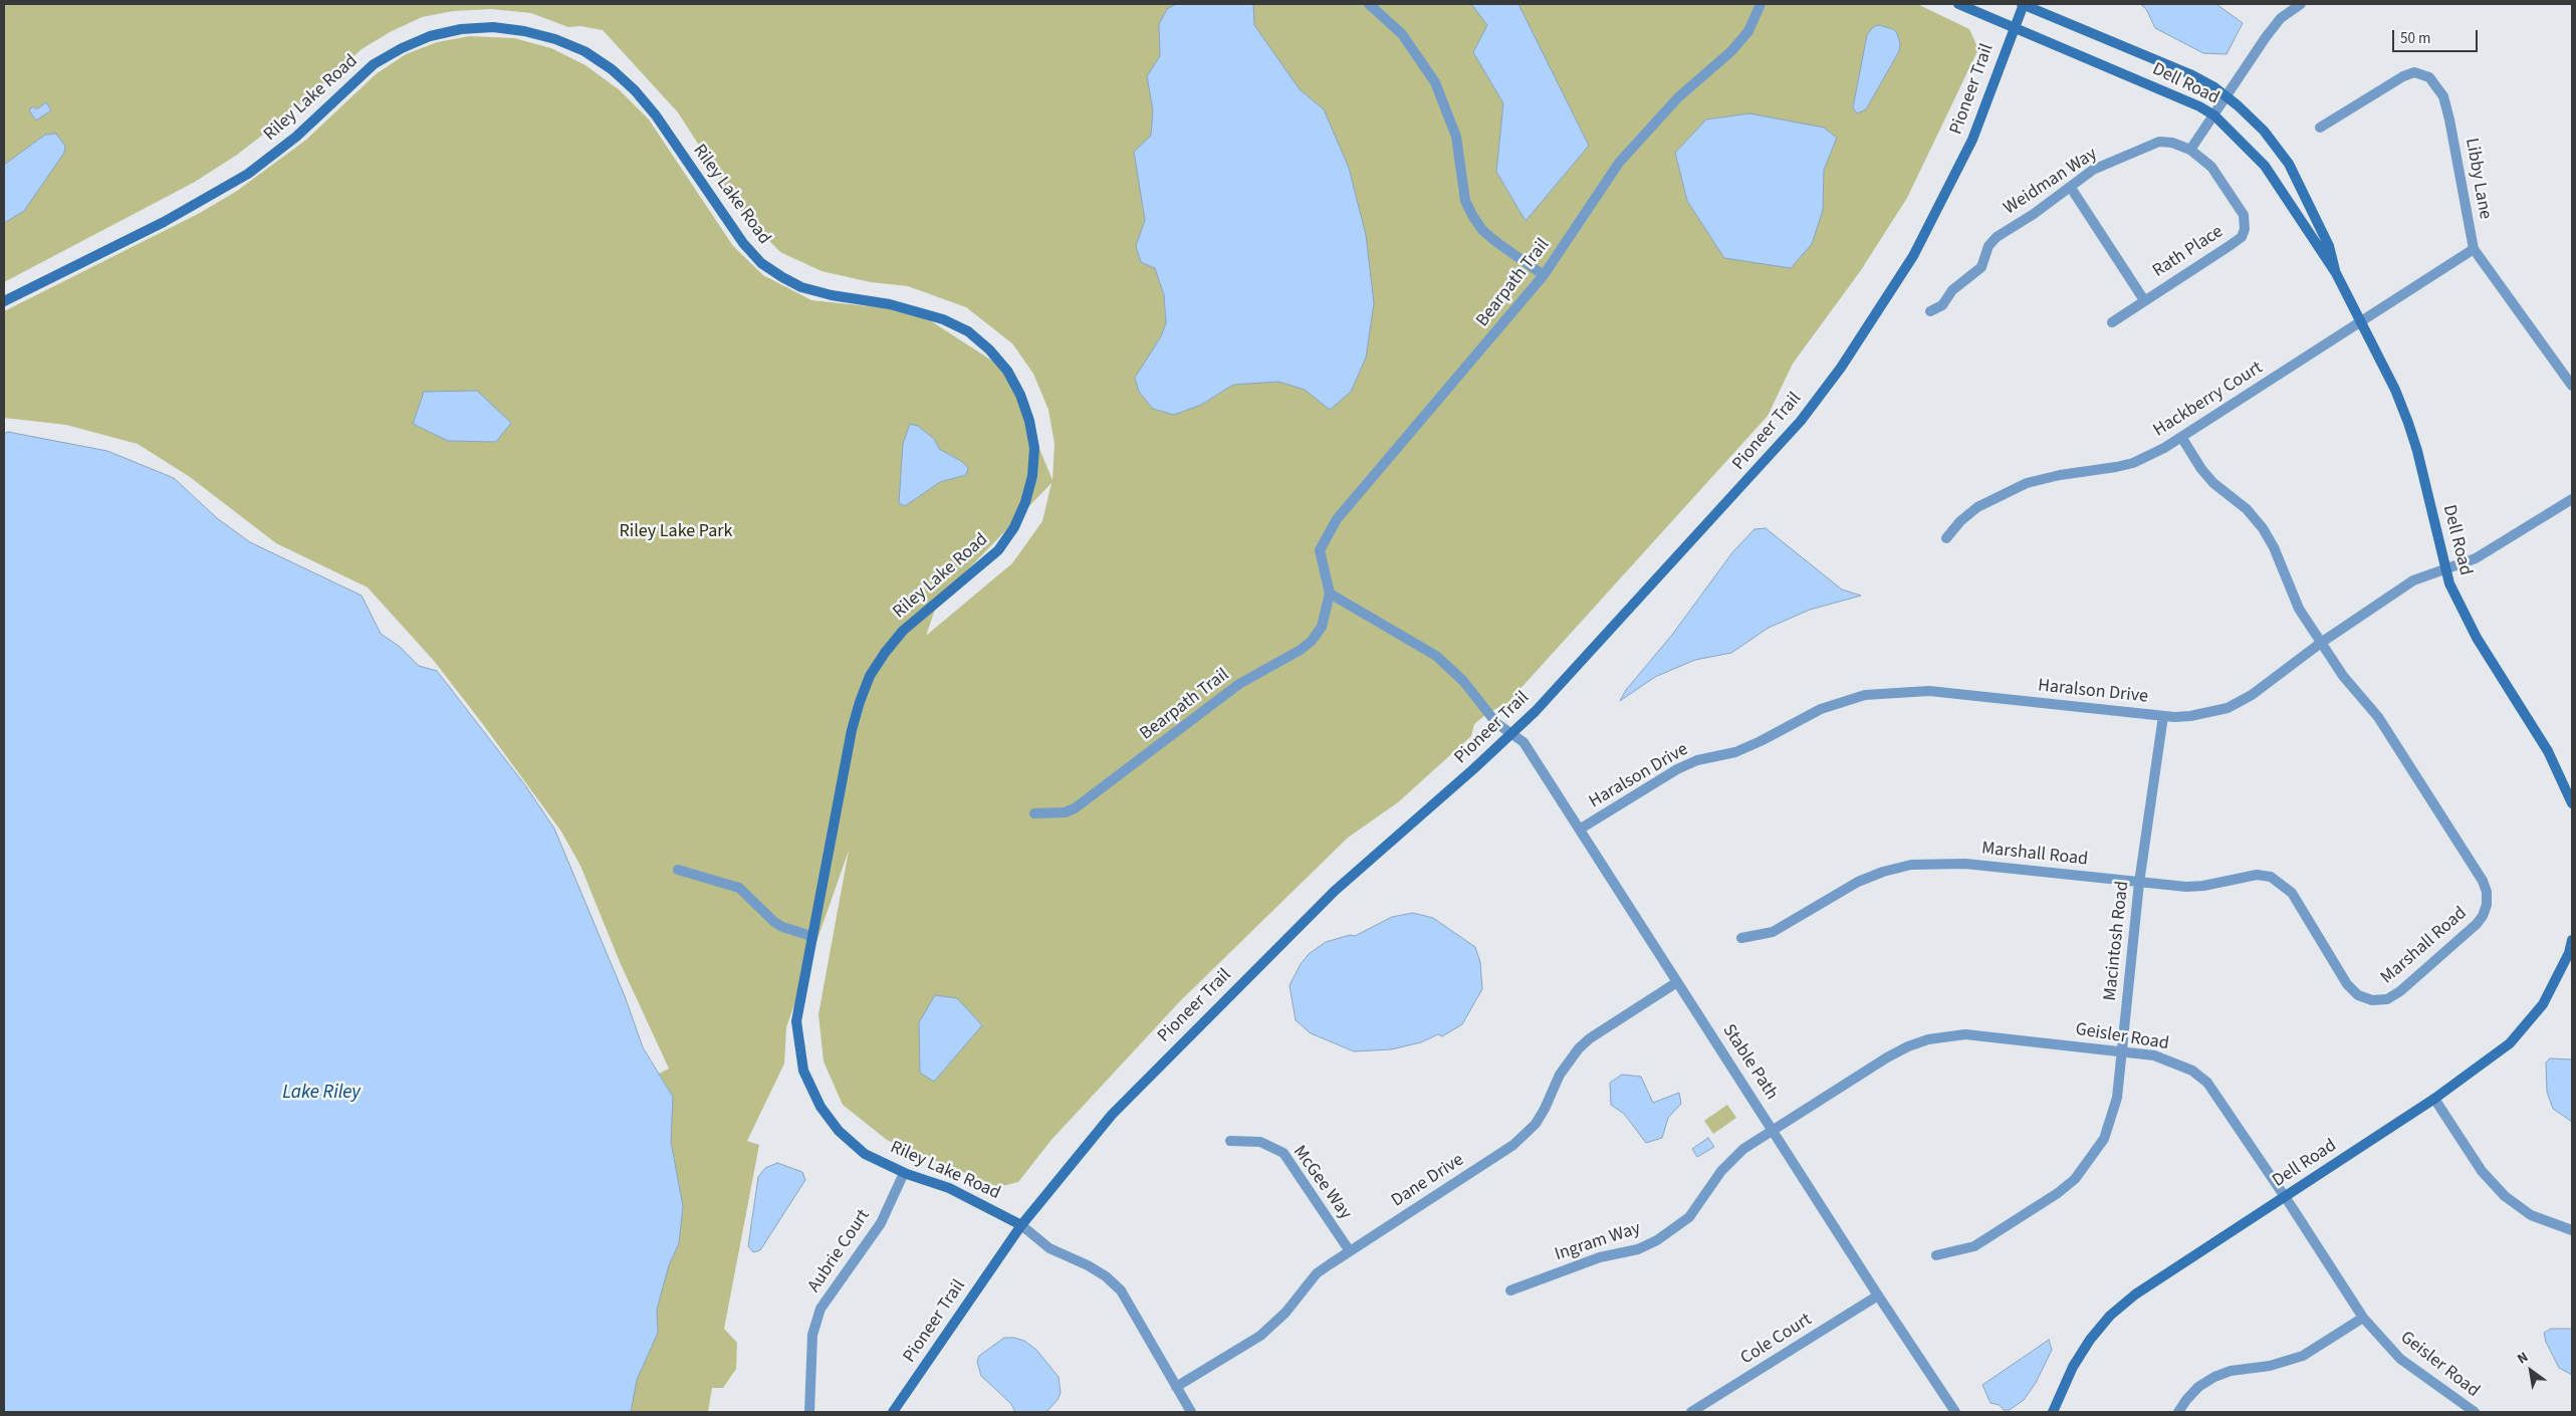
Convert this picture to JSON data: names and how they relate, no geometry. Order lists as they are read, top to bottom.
{
  "streets": {
    "street": [
      "Dell Road",
      "Pioneer Trail",
      "Riley Lake Road",
      "Libby Lane",
      "Weidman Way",
      "Rath Place",
      "Bearpath Trail",
      "Hackberry Court",
      "Haralson Drive",
      "Marshall Road",
      "Macintosh Road",
      "Geisler Road",
      "Stable Path",
      "Dane Drive",
      "McGee Way",
      "Ingram Way",
      "Aubrie Court",
      "Cole Court"
    ]
  },
  "crossings": [
    ["Dell Road", "Pioneer Trail"],
    ["Dell Road", "Hackberry Court"],
    ["Dell Road", "Haralson Drive"],
    ["Dell Road", "Geisler Road"],
    ["Pioneer Trail", "Riley Lake Road"],
    ["Pioneer Trail", "Stable Path"],
    ["Riley Lake Road", "Dane Drive"],
    ["Riley Lake Road", "Aubrie Court"],
    ["Libby Lane", "Hackberry Court"],
    ["Weidman Way", "Rath Place"],
    ["Hackberry Court", "Marshall Road"],
    ["Haralson Drive", "Marshall Road"],
    ["Haralson Drive", "Macintosh Road"],
    ["Haralson Drive", "Stable Path"],
    ["Marshall Road", "Macintosh Road"],
    ["Macintosh Road", "Geisler Road"],
    ["Geisler Road", "Stable Path"],
    ["Geisler Road", "Ingram Way"],
    ["Stable Path", "Dane Drive"],
    ["Stable Path", "Ingram Way"],
    ["Stable Path", "Cole Court"],
    ["Dane Drive", "McGee Way"]
  ],
  "water": ["Lake Riley"],
  "parks": ["Riley Lake Park"],
  "scale_bar": "50 m",
  "north": "top left"
}
